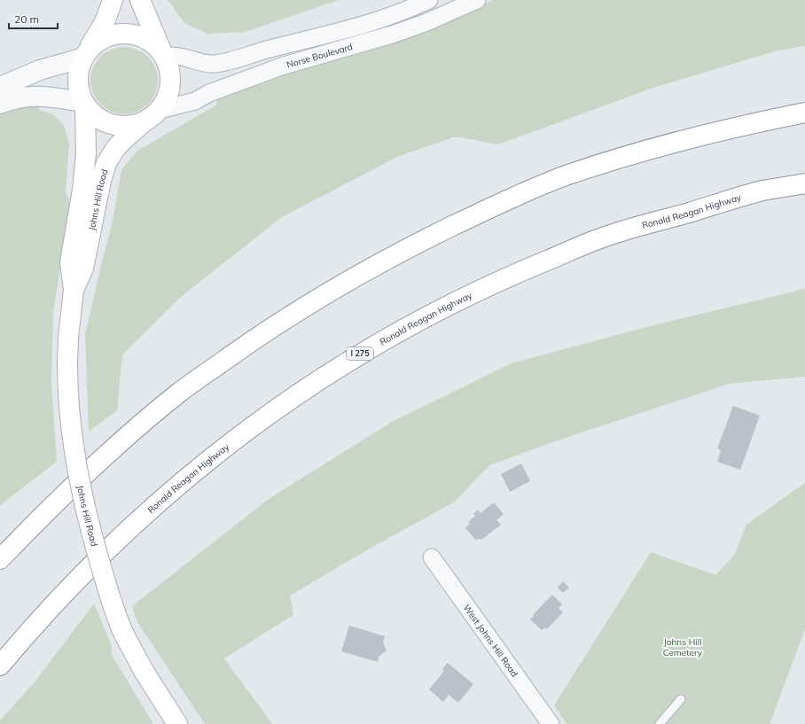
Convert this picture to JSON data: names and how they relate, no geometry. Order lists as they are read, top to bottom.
{
  "streets": {
    "main road": ["Johns Hill Road", "Ronald Reagan Highway", "I 275"],
    "street": ["Norse Boulevard", "West Johns Hill Road"]
  },
  "crossings": [
    ["Norse Boulevard", "Johns Hill Road"]
  ],
  "parks": ["Johns Hill Cemetery"],
  "scale_bar": "20 m"
}
